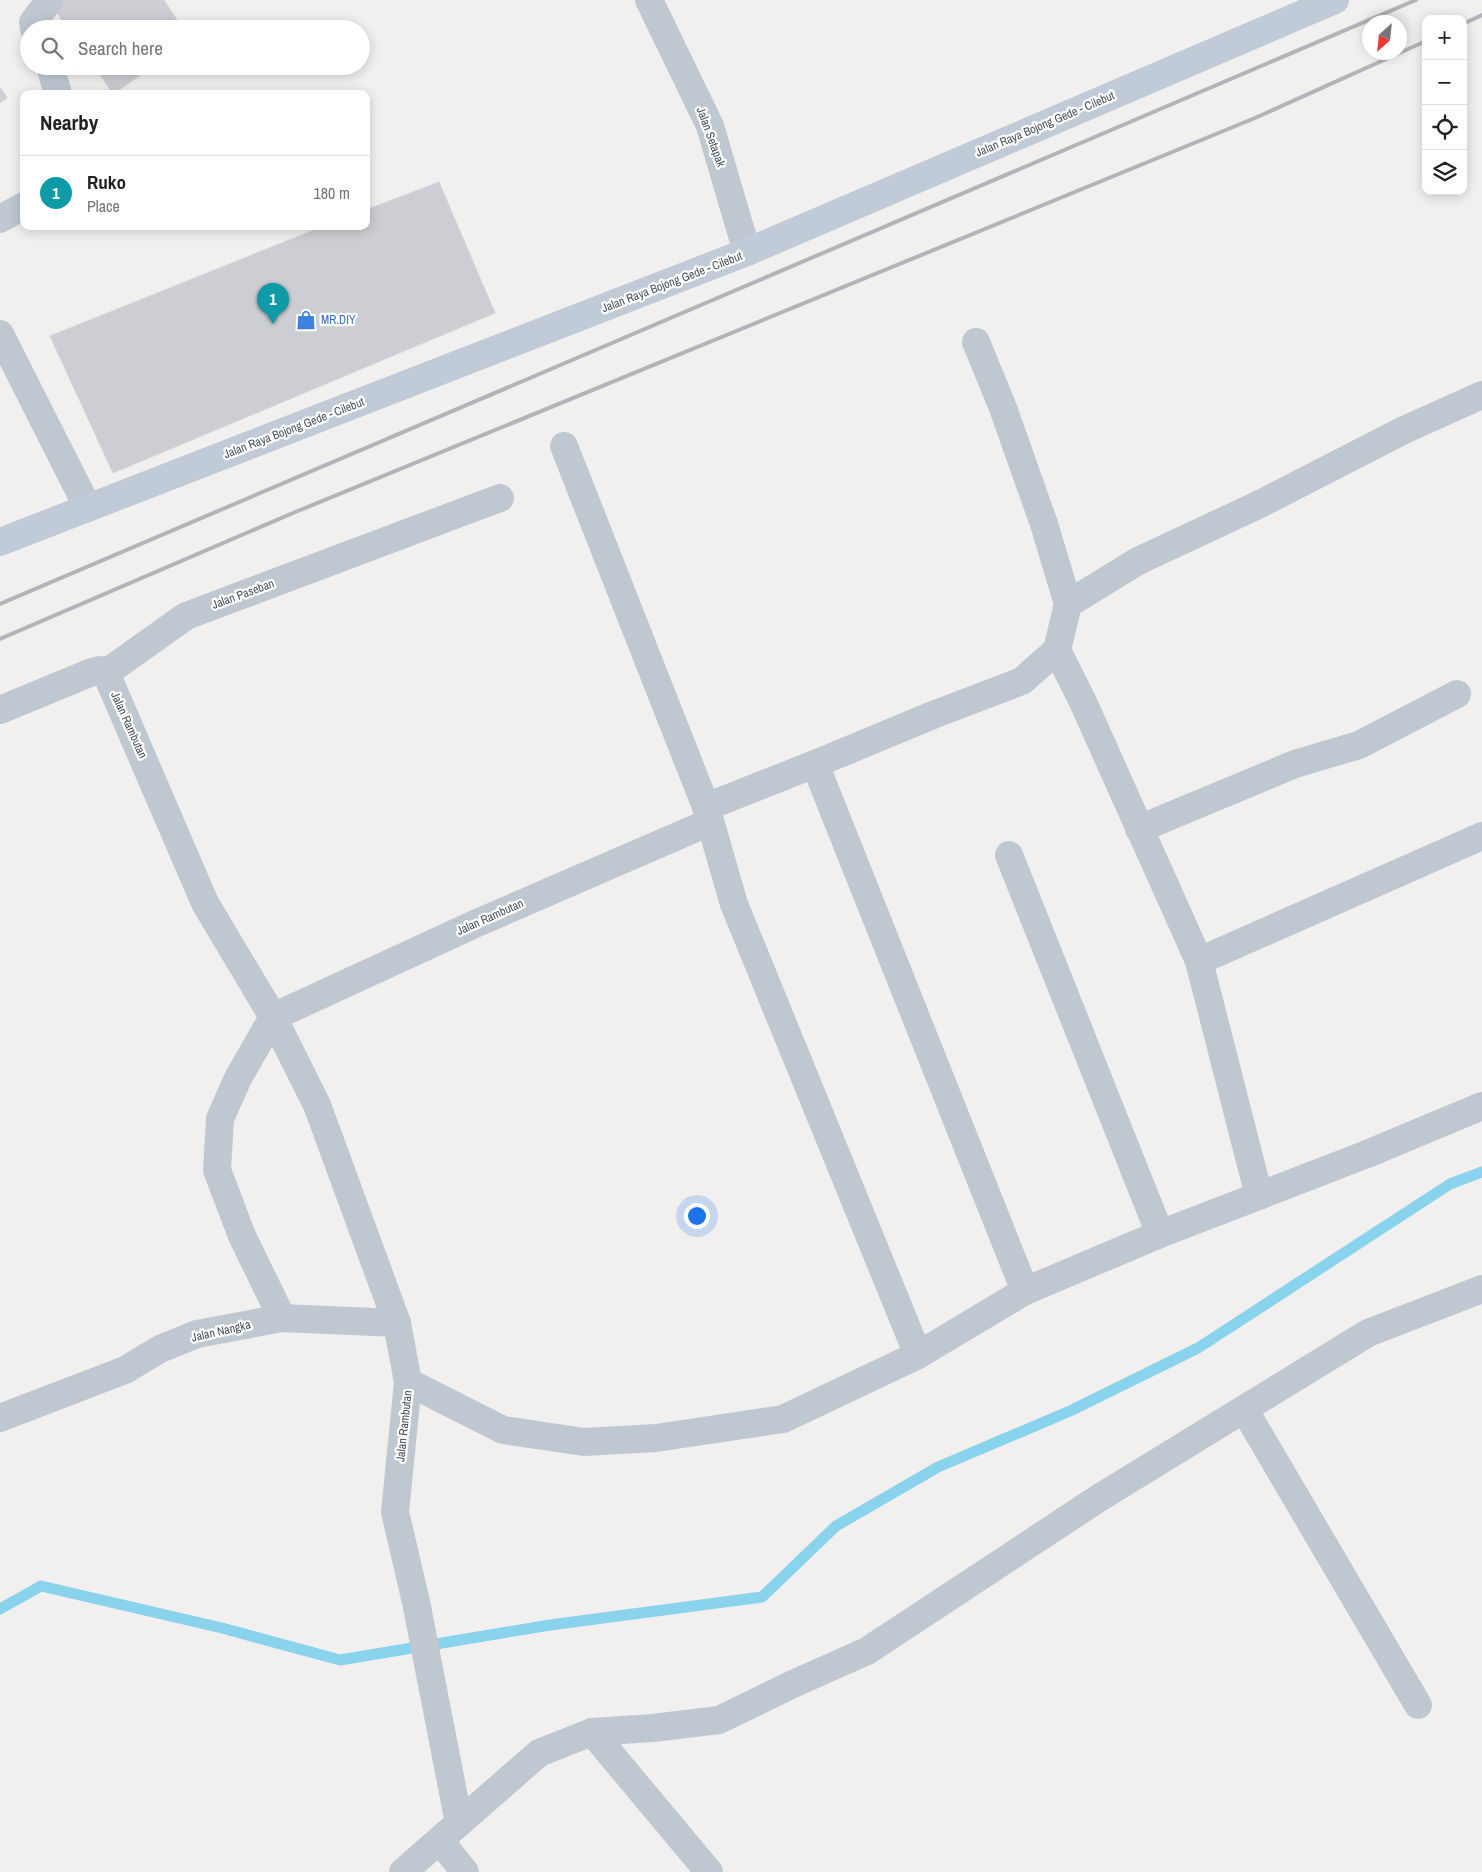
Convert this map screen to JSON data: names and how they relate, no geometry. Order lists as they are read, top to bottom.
{
  "streets": {
    "main road": ["Jalan Raya Bojong Gede - Cilebut"],
    "street": [
      "Jalan Setapak",
      "Jalan Paseban",
      "Jalan Rambutan",
      "Jalan Nangka"
    ]
  },
  "crossings": [
    ["Jalan Raya Bojong Gede - Cilebut", "Jalan Setapak"],
    ["Jalan Paseban", "Jalan Rambutan"],
    ["Jalan Rambutan", "Jalan Nangka"]
  ],
  "places": {
    "shop": ["MR.DIY"]
  },
  "north": "bottom left",
  "page": {
    "map_buttons": ["+", "−"],
    "search": "Search here",
    "heading": "Nearby",
    "list": [
      {
        "mark": "1",
        "name": "Ruko",
        "note": "Place",
        "value": "180 m"
      }
    ],
    "pins": "1"
  }
}
